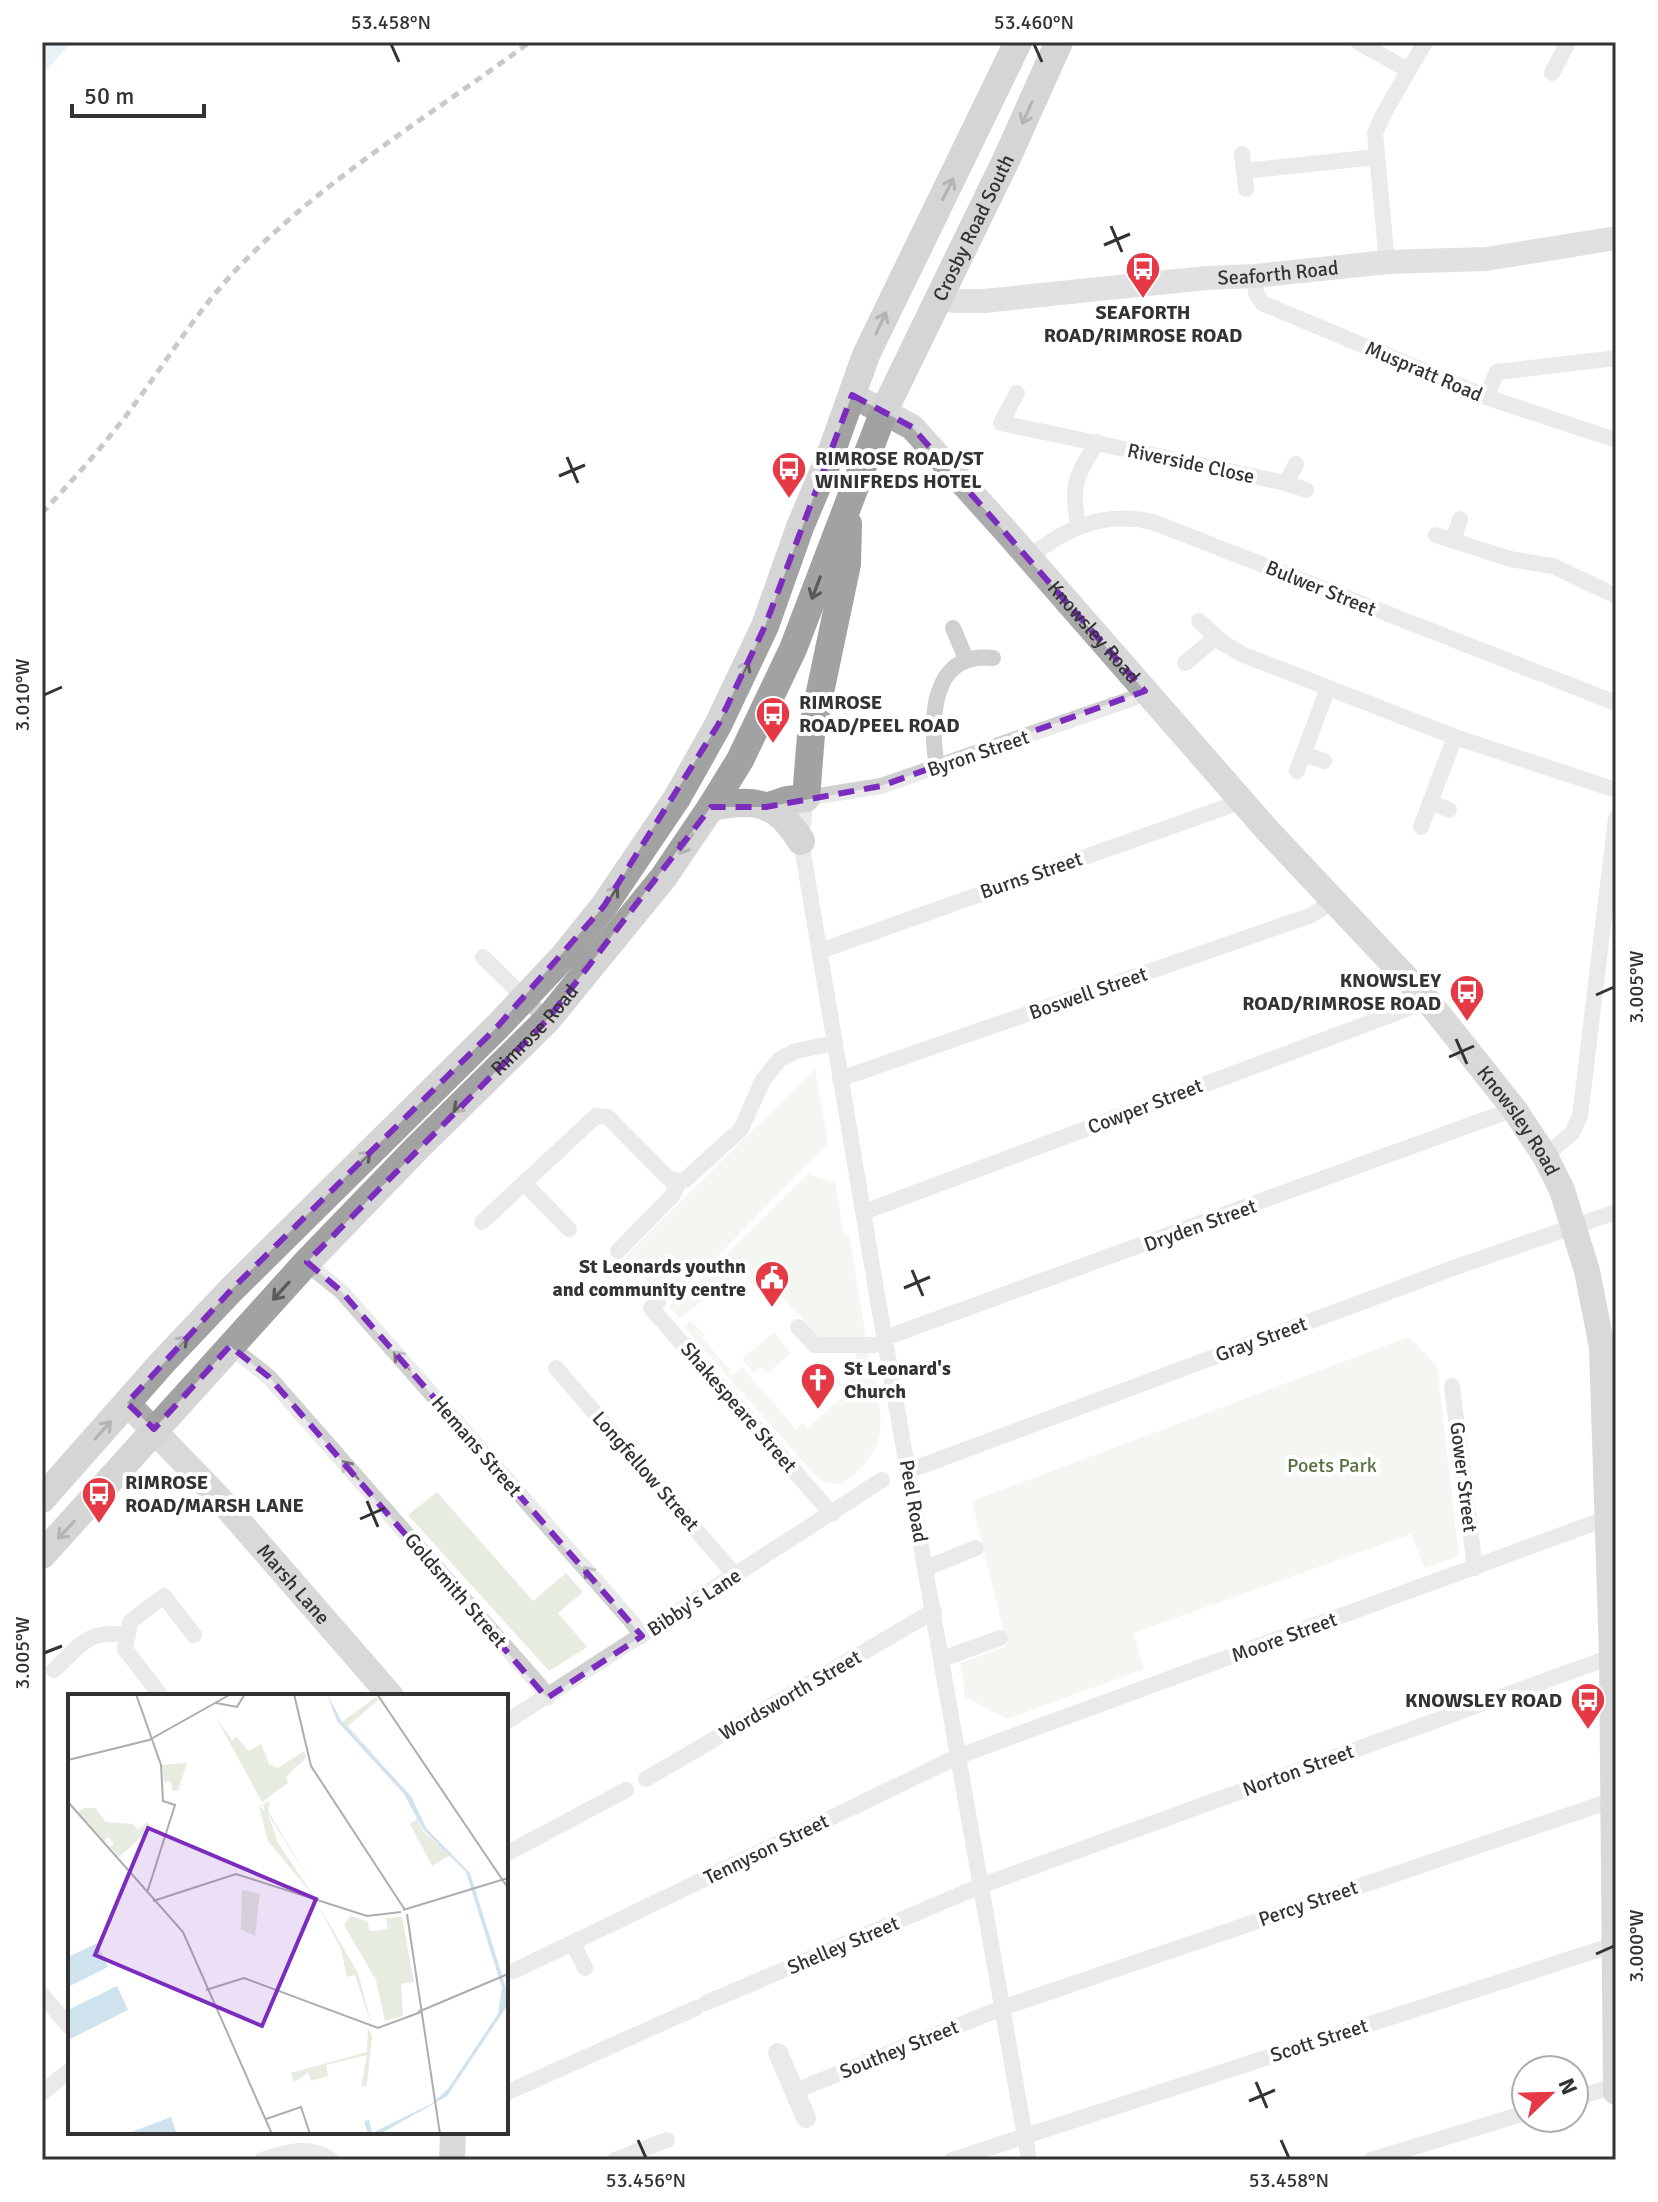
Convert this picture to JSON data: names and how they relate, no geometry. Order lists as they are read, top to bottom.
{
  "streets": {
    "highway": ["Crosby Road South", "Rimrose Road"],
    "main road": ["Seaforth Road", "Knowsley Road", "Marsh Lane"],
    "street": [
      "Muspratt Road",
      "Riverside Close",
      "Bulwer Street",
      "Byron Street",
      "Burns Street",
      "Boswell Street",
      "Cowper Street",
      "Dryden Street",
      "Gray Street",
      "Shakespeare Street",
      "Hemans Street",
      "Longfellow Street",
      "Gower Street",
      "Peel Road",
      "Goldsmith Street",
      "Bibby's Lane",
      "Moore Street",
      "Wordsworth Street",
      "Norton Street",
      "Tennyson Street",
      "Percy Street",
      "Shelley Street",
      "Scott Street",
      "Southey Street"
    ]
  },
  "crossings": [
    ["Crosby Road South", "Seaforth Road"],
    ["Crosby Road South", "Knowsley Road"],
    ["Crosby Road South", "Rimrose Road"],
    ["Seaforth Road", "Muspratt Road"],
    ["Bulwer Street", "Knowsley Road"],
    ["Knowsley Road", "Byron Street"],
    ["Knowsley Road", "Burns Street"],
    ["Knowsley Road", "Boswell Street"],
    ["Knowsley Road", "Rimrose Road"],
    ["Knowsley Road", "Cowper Street"],
    ["Knowsley Road", "Dryden Street"],
    ["Knowsley Road", "Gray Street"],
    ["Knowsley Road", "Moore Street"],
    ["Knowsley Road", "Norton Street"],
    ["Knowsley Road", "Percy Street"],
    ["Knowsley Road", "Scott Street"],
    ["Byron Street", "Peel Road"],
    ["Burns Street", "Peel Road"],
    ["Boswell Street", "Peel Road"],
    ["Rimrose Road", "Hemans Street"],
    ["Rimrose Road", "Marsh Lane"],
    ["Rimrose Road", "Goldsmith Street"],
    ["Cowper Street", "Peel Road"],
    ["Dryden Street", "Peel Road"],
    ["Gray Street", "Peel Road"],
    ["Shakespeare Street", "Bibby's Lane"],
    ["Hemans Street", "Bibby's Lane"],
    ["Longfellow Street", "Bibby's Lane"],
    ["Gower Street", "Moore Street"],
    ["Peel Road", "Moore Street"],
    ["Peel Road", "Wordsworth Street"],
    ["Peel Road", "Norton Street"],
    ["Peel Road", "Tennyson Street"],
    ["Peel Road", "Percy Street"],
    ["Peel Road", "Shelley Street"],
    ["Peel Road", "Scott Street"],
    ["Peel Road", "Southey Street"],
    ["Goldsmith Street", "Bibby's Lane"],
    ["Moore Street", "Tennyson Street"],
    ["Norton Street", "Shelley Street"],
    ["Percy Street", "Southey Street"]
  ],
  "one_way": ["Hemans Street", "Goldsmith Street"],
  "parks": ["Poets Park"],
  "places": {
    "bus stop": [
      "SEAFORTH ROAD/RIMROSE ROAD",
      "RIMROSE ROAD/ST WINIFREDS HOTEL",
      "RIMROSE ROAD/PEEL ROAD",
      "KNOWSLEY ROAD/RIMROSE ROAD",
      "RIMROSE ROAD/MARSH LANE",
      "KNOWSLEY ROAD"
    ],
    "public building": ["St Leonards youthn and community centre"],
    "church": ["St Leonard's Church"]
  },
  "scale_bar": "50 m",
  "north": "top right",
  "coordinates": [
    "53.458°N",
    "53.460°N",
    "3.010°W",
    "3.005°W",
    "3.000°W",
    "53.456°N"
  ]
}
